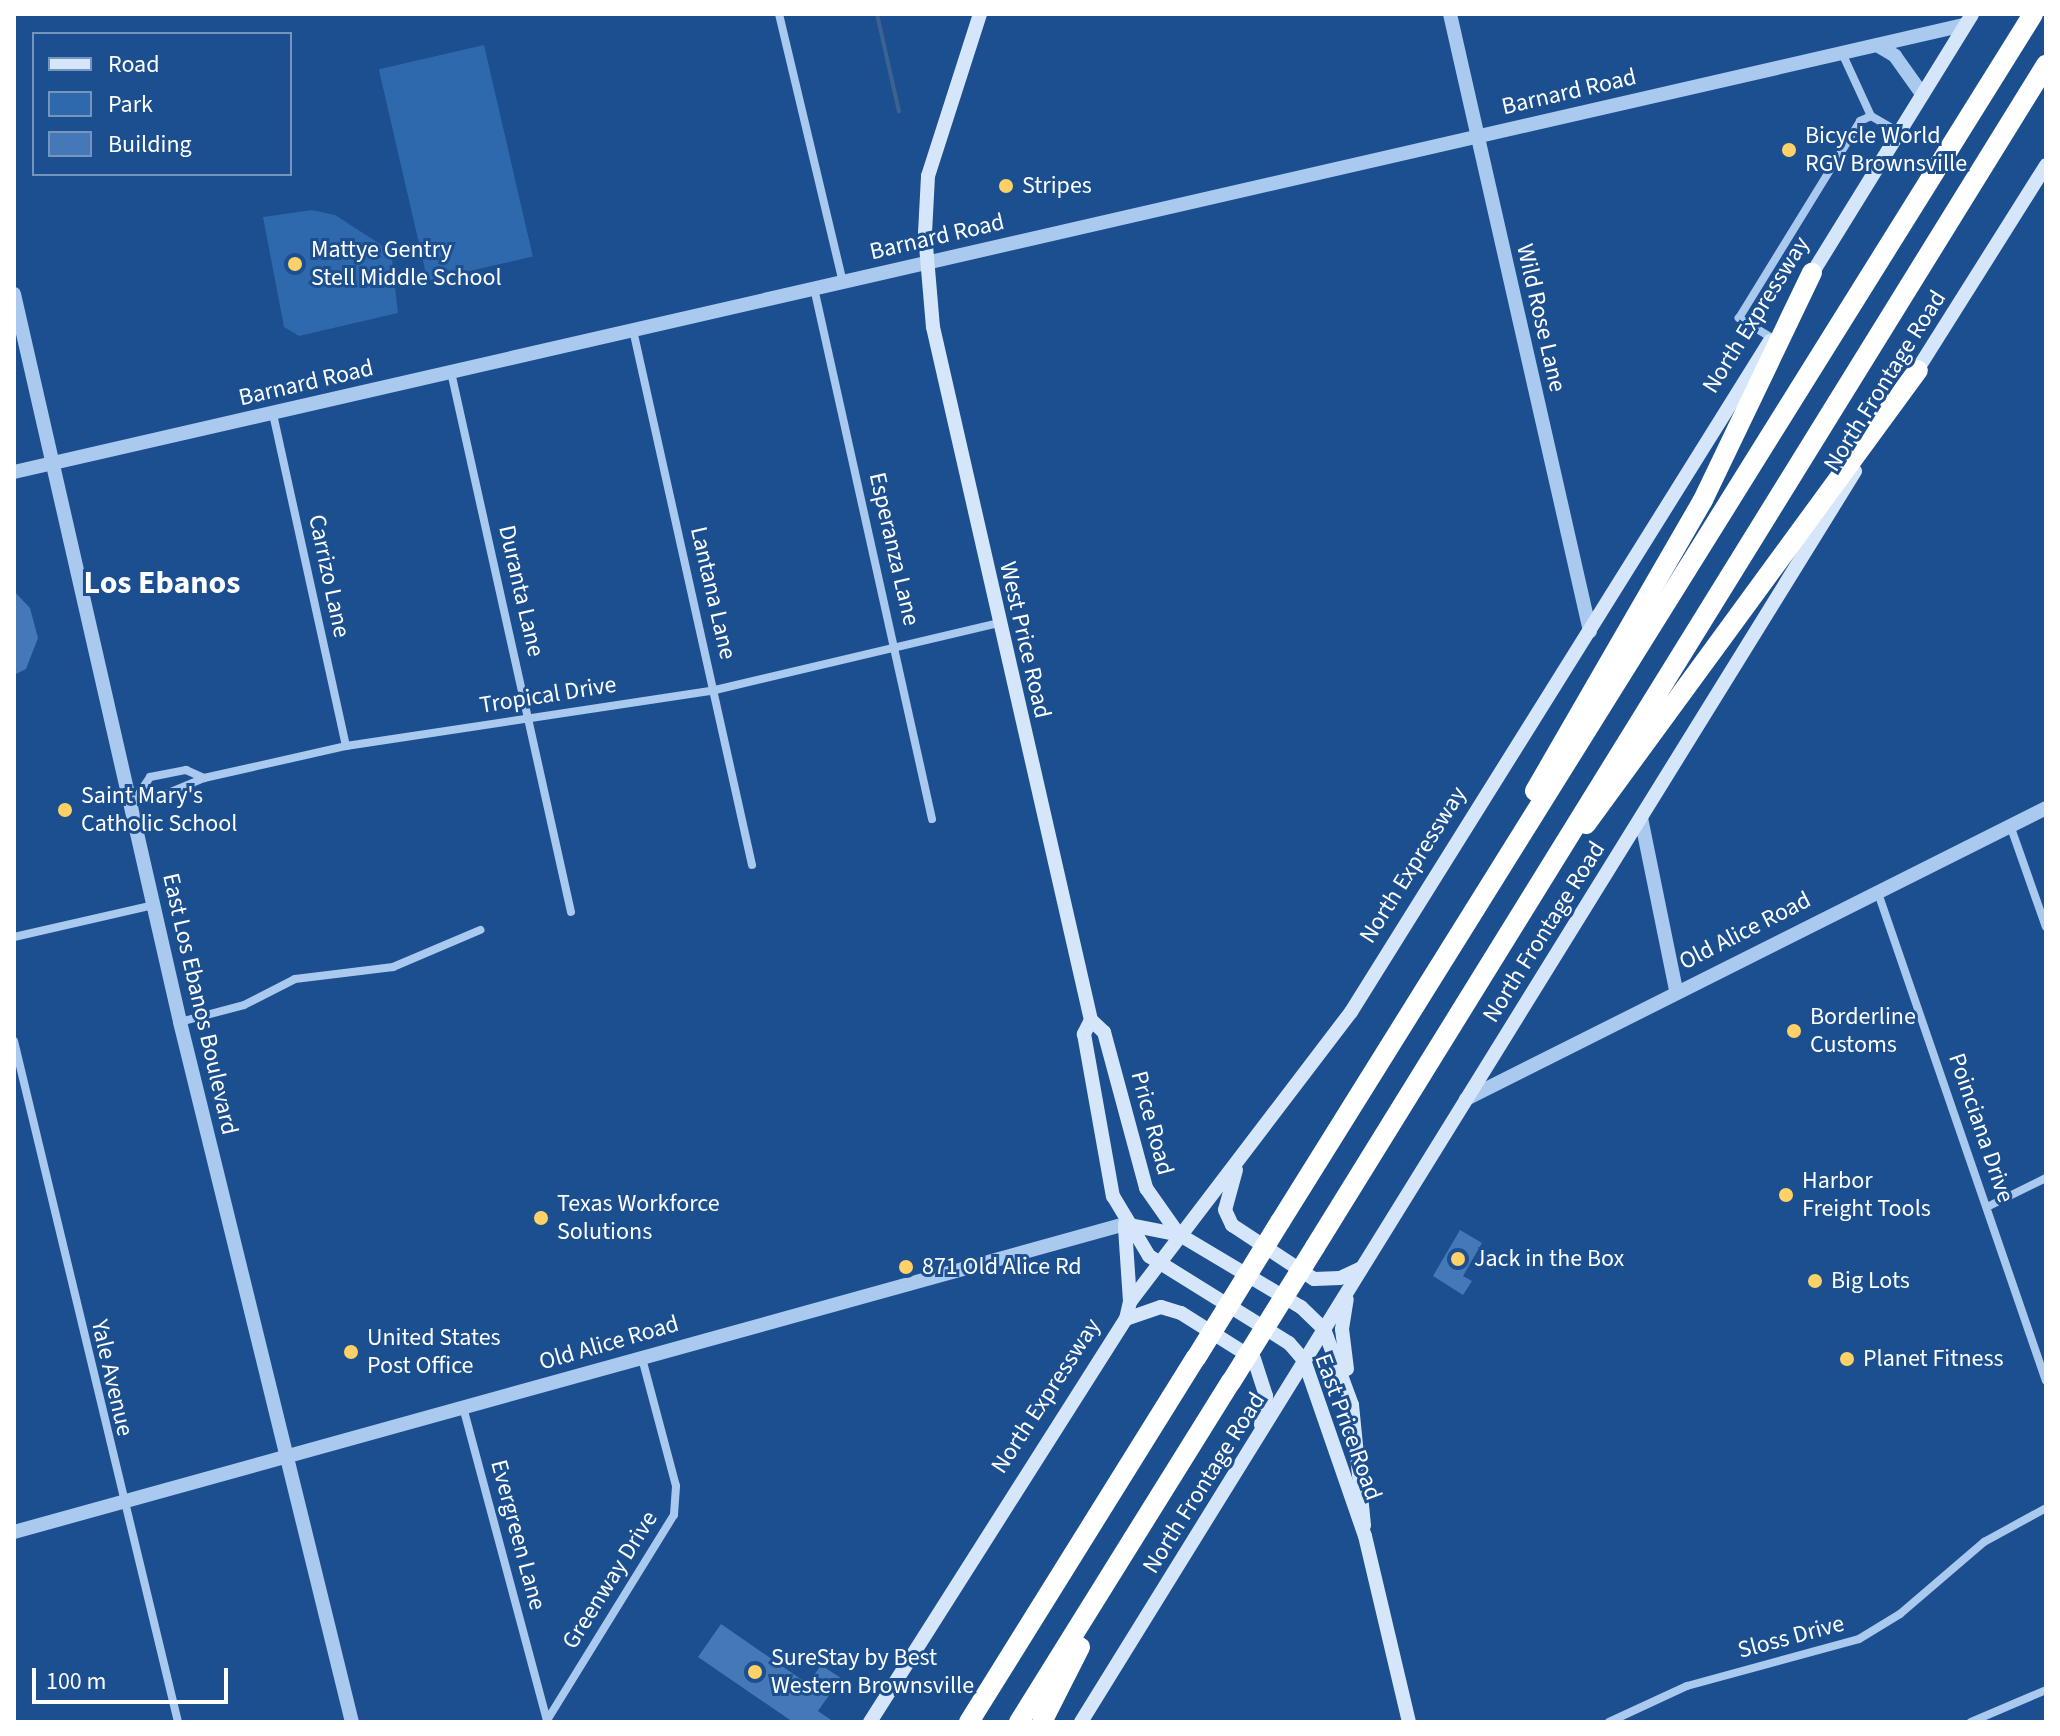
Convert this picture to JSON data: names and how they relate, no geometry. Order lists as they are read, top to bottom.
{
  "streets": {
    "main road": [
      "North Expressway",
      "North Frontage Road",
      "West Price Road",
      "Price Road",
      "East Price Road"
    ],
    "street": [
      "Barnard Road",
      "Wild Rose Lane",
      "Esperanza Lane",
      "Carrizo Lane",
      "Duranta Lane",
      "Lantana Lane",
      "Tropical Drive",
      "Old Alice Road",
      "East Los Ebanos Boulevard",
      "Poinciana Drive",
      "Yale Avenue",
      "Evergreen Lane",
      "Greenway Drive",
      "Sloss Drive"
    ]
  },
  "crossings": [
    ["Barnard Road", "North Expressway"],
    ["Barnard Road", "Wild Rose Lane"],
    ["Barnard Road", "Esperanza Lane"],
    ["Barnard Road", "Carrizo Lane"],
    ["Barnard Road", "Duranta Lane"],
    ["Barnard Road", "Lantana Lane"],
    ["Barnard Road", "West Price Road"],
    ["Barnard Road", "East Los Ebanos Boulevard"],
    ["North Expressway", "Wild Rose Lane"],
    ["North Expressway", "West Price Road"],
    ["North Expressway", "Price Road"],
    ["North Expressway", "East Price Road"],
    ["North Frontage Road", "Old Alice Road"],
    ["North Frontage Road", "East Price Road"],
    ["Esperanza Lane", "Tropical Drive"],
    ["Carrizo Lane", "Tropical Drive"],
    ["Duranta Lane", "Tropical Drive"],
    ["Lantana Lane", "Tropical Drive"],
    ["West Price Road", "Tropical Drive"],
    ["West Price Road", "Old Alice Road"],
    ["West Price Road", "Price Road"],
    ["West Price Road", "East Price Road"],
    ["Tropical Drive", "East Los Ebanos Boulevard"],
    ["Old Alice Road", "East Los Ebanos Boulevard"],
    ["Old Alice Road", "Poinciana Drive"],
    ["Old Alice Road", "Yale Avenue"],
    ["Old Alice Road", "Evergreen Lane"],
    ["Old Alice Road", "Greenway Drive"],
    ["Price Road", "East Price Road"],
    ["Evergreen Lane", "Greenway Drive"]
  ],
  "districts": ["Los Ebanos"],
  "places": [
    "Bicycle World RGV Brownsville",
    "Stripes",
    "Mattye Gentry Stell Middle School",
    "Saint Mary's Catholic School",
    "Borderline Customs",
    "Harbor Freight Tools",
    "Texas Workforce Solutions",
    "Jack in the Box",
    "871 Old Alice Rd",
    "Big Lots",
    "United States Post Office",
    "Planet Fitness",
    "SureStay by Best Western Brownsville"
  ],
  "legend": ["Road", "Park", "Building"],
  "scale_bar": "100 m"
}
